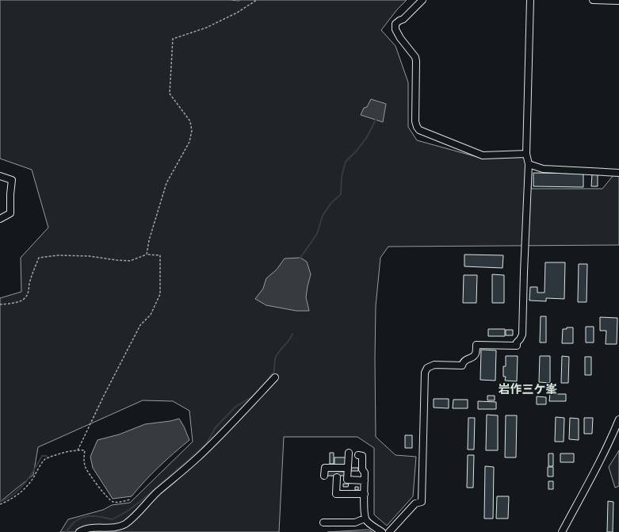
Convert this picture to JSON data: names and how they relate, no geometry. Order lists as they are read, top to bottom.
{
  "districts": ["岩作三ケ峯"]
}
